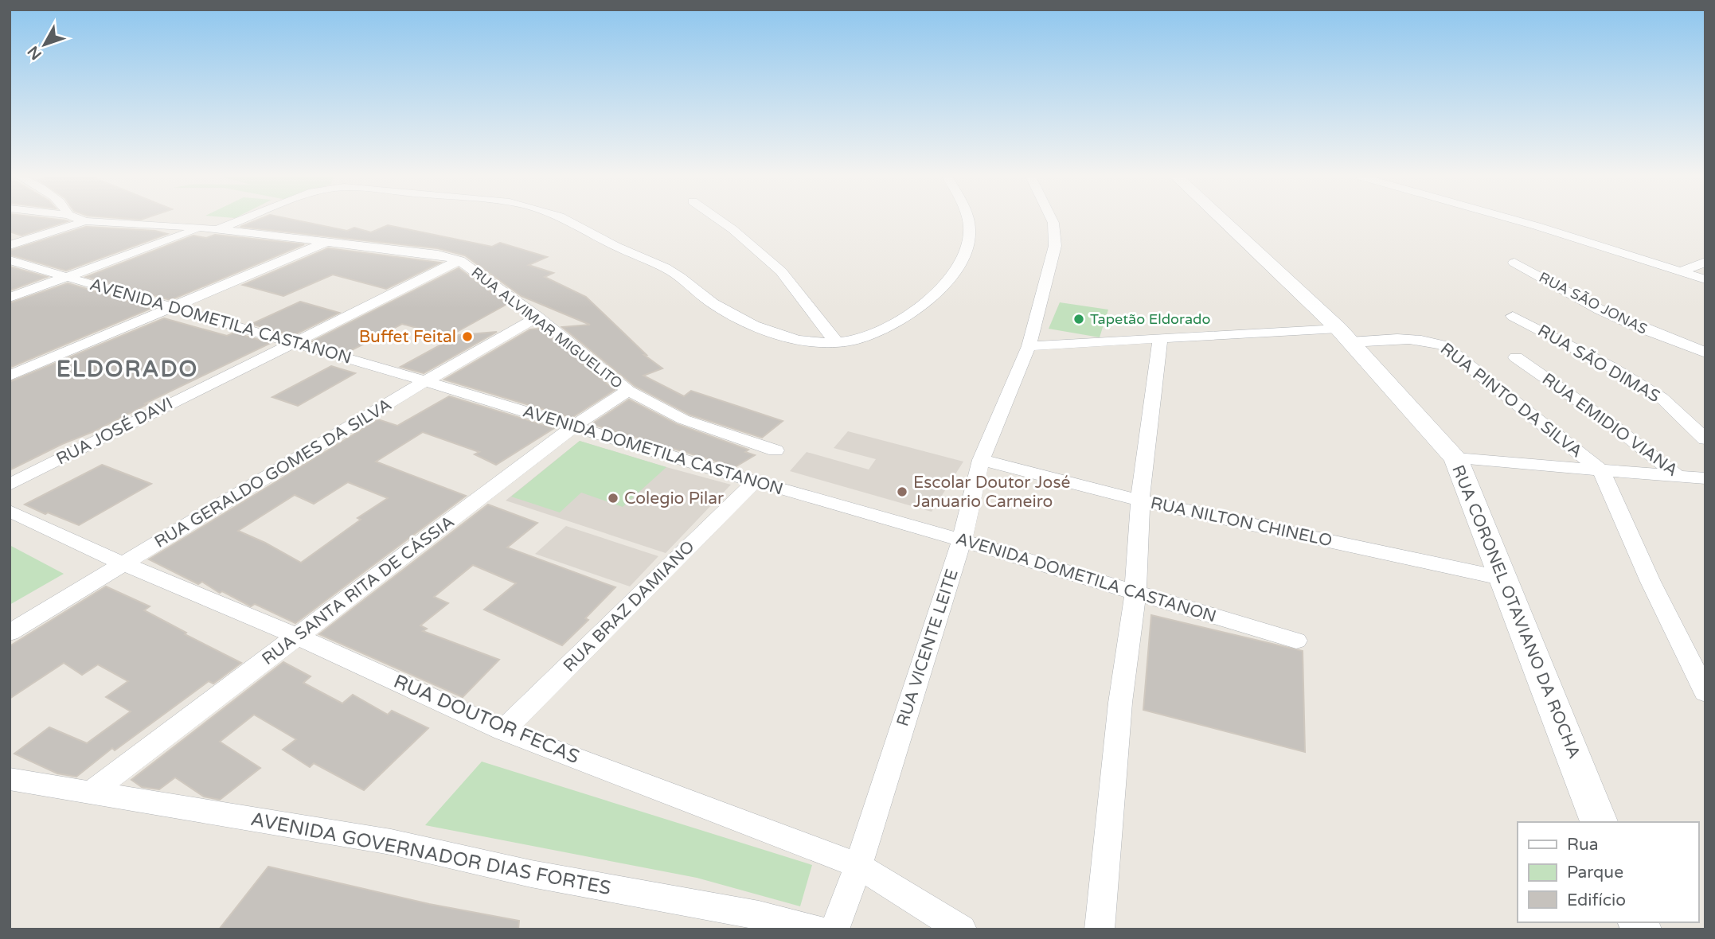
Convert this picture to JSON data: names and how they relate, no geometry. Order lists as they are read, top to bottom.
{
  "streets": {
    "street": [
      "RUA SÃO JONAS",
      "AVENIDA DOMETILA CASTANON",
      "RUA ALVIMAR MIGUELITO",
      "RUA SÃO DIMAS",
      "RUA PINTO DA SILVA",
      "RUA EMIDIO VIANA",
      "RUA JOSÉ DAVI",
      "RUA GERALDO GOMES DA SILVA",
      "RUA NILTON CHINELO",
      "RUA SANTA RITA DE CÁSSIA",
      "RUA BRAZ DAMIANO",
      "RUA CORONEL OTAVIANO DA ROCHA",
      "RUA VICENTE LEITE",
      "RUA DOUTOR FECAS",
      "AVENIDA GOVERNADOR DIAS FORTES"
    ]
  },
  "crossings": [
    ["AVENIDA DOMETILA CASTANON", "RUA JOSÉ DAVI"],
    ["AVENIDA DOMETILA CASTANON", "RUA GERALDO GOMES DA SILVA"],
    ["AVENIDA DOMETILA CASTANON", "RUA SANTA RITA DE CÁSSIA"],
    ["AVENIDA DOMETILA CASTANON", "RUA BRAZ DAMIANO"],
    ["AVENIDA DOMETILA CASTANON", "RUA VICENTE LEITE"],
    ["RUA ALVIMAR MIGUELITO", "RUA JOSÉ DAVI"],
    ["RUA ALVIMAR MIGUELITO", "RUA GERALDO GOMES DA SILVA"],
    ["RUA ALVIMAR MIGUELITO", "RUA SANTA RITA DE CÁSSIA"],
    ["RUA PINTO DA SILVA", "RUA CORONEL OTAVIANO DA ROCHA"],
    ["RUA PINTO DA SILVA", "RUA VICENTE LEITE"],
    ["RUA GERALDO GOMES DA SILVA", "RUA DOUTOR FECAS"],
    ["RUA NILTON CHINELO", "RUA CORONEL OTAVIANO DA ROCHA"],
    ["RUA NILTON CHINELO", "RUA VICENTE LEITE"],
    ["RUA SANTA RITA DE CÁSSIA", "RUA DOUTOR FECAS"],
    ["RUA SANTA RITA DE CÁSSIA", "AVENIDA GOVERNADOR DIAS FORTES"],
    ["RUA BRAZ DAMIANO", "RUA DOUTOR FECAS"],
    ["RUA VICENTE LEITE", "RUA DOUTOR FECAS"]
  ],
  "districts": ["ELDORADO"],
  "places": [
    "Tapetão Eldorado",
    "Buffet Feital",
    "Escolar Doutor José Januario Carneiro",
    "Colegio Pilar"
  ],
  "legend": ["Rua", "Parque", "Edifício"],
  "north": "bottom left"
}
